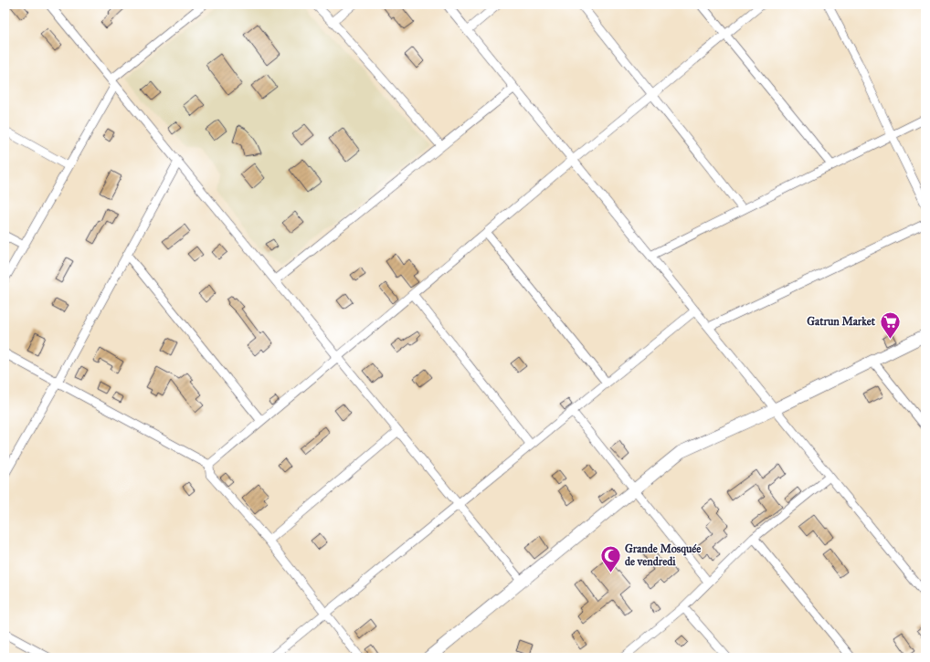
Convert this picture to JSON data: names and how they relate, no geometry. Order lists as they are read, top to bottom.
{
  "places": {
    "supermarket": ["Gatrun Market"],
    "mosque": ["Grande Mosquée de vendredi"]
  }
}
